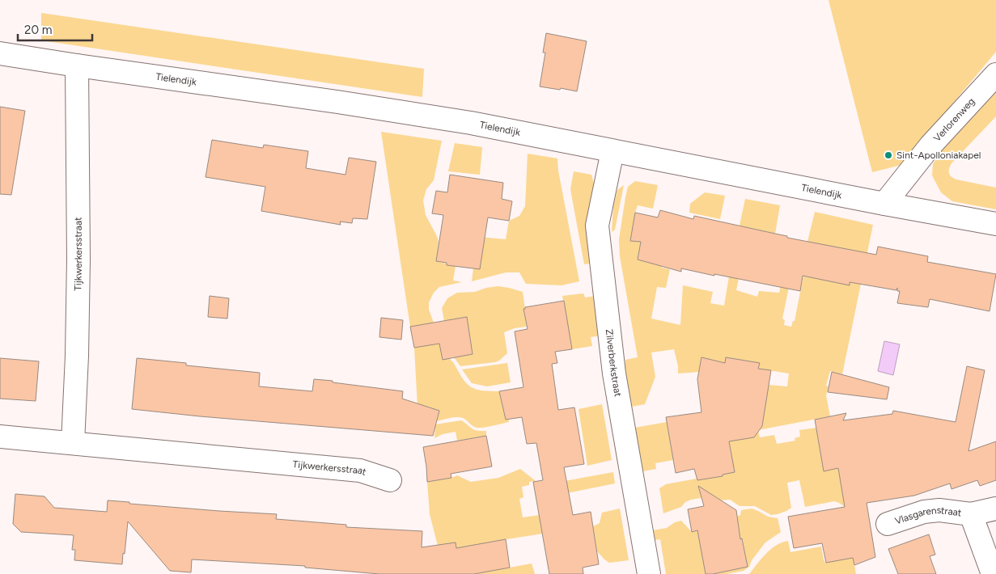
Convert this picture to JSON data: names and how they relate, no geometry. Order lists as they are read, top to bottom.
{
  "streets": {
    "street": [
      "Tielendijk",
      "Verlorenweg",
      "Tijkwerkersstraat",
      "Zilverberkstraat",
      "Vlasgarenstraat"
    ]
  },
  "crossings": [
    ["Tielendijk", "Verlorenweg"],
    ["Tielendijk", "Tijkwerkersstraat"],
    ["Tielendijk", "Zilverberkstraat"]
  ],
  "places": ["Sint-Apolloniakapel"],
  "scale_bar": "20 m"
}
